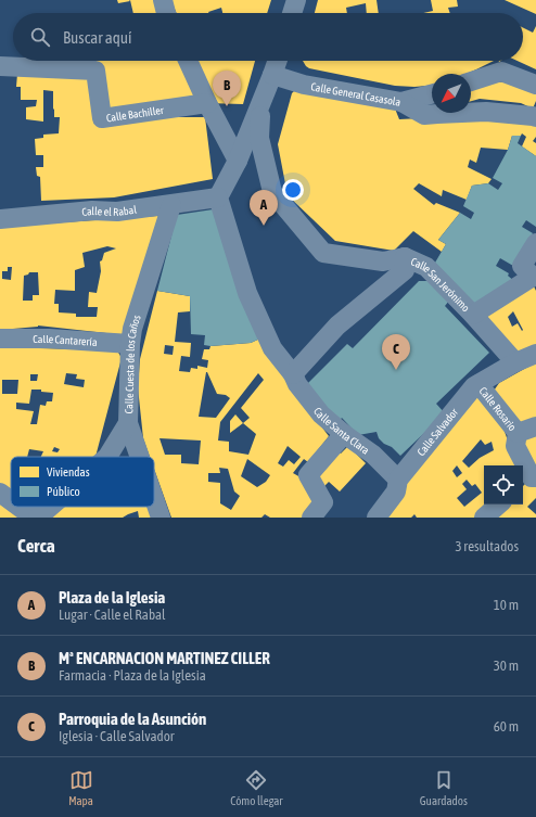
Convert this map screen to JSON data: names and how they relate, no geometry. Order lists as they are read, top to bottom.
{
  "streets": {
    "street": [
      "Calle General Casasola",
      "Calle Bachiller",
      "Calle el Rabal",
      "Calle San Jerónimo",
      "Calle Cantarería",
      "Calle Cuesta de los Caños",
      "Calle Rosario",
      "Calle Santa Clara",
      "Calle Salvador"
    ]
  },
  "crossings": [
    ["Calle el Rabal", "Calle Cuesta de los Caños"],
    ["Calle el Rabal", "Calle Santa Clara"],
    ["Calle San Jerónimo", "Calle Salvador"],
    ["Calle Cantarería", "Calle Cuesta de los Caños"],
    ["Calle Rosario", "Calle Salvador"],
    ["Calle Santa Clara", "Calle Salvador"]
  ],
  "legend": ["Viviendas", "Público"],
  "north": "bottom left",
  "page": {
    "search": "Buscar aquí",
    "pins": ["B", "A", "C"],
    "heading": ["Cerca", "3 resultados"],
    "list": [
      {
        "mark": "A",
        "name": "Plaza de la Iglesia",
        "note": "Lugar · Calle el Rabal",
        "value": "10 m"
      },
      {
        "mark": "B",
        "name": "Mª ENCARNACION MARTINEZ CILLER",
        "note": "Farmacia · Plaza de la Iglesia",
        "value": "30 m"
      },
      {
        "mark": "C",
        "name": "Parroquia de la Asunción",
        "note": "Iglesia · Calle Salvador",
        "value": "60 m"
      }
    ],
    "nav": ["Mapa", "Cómo llegar", "Guardados"]
  }
}
